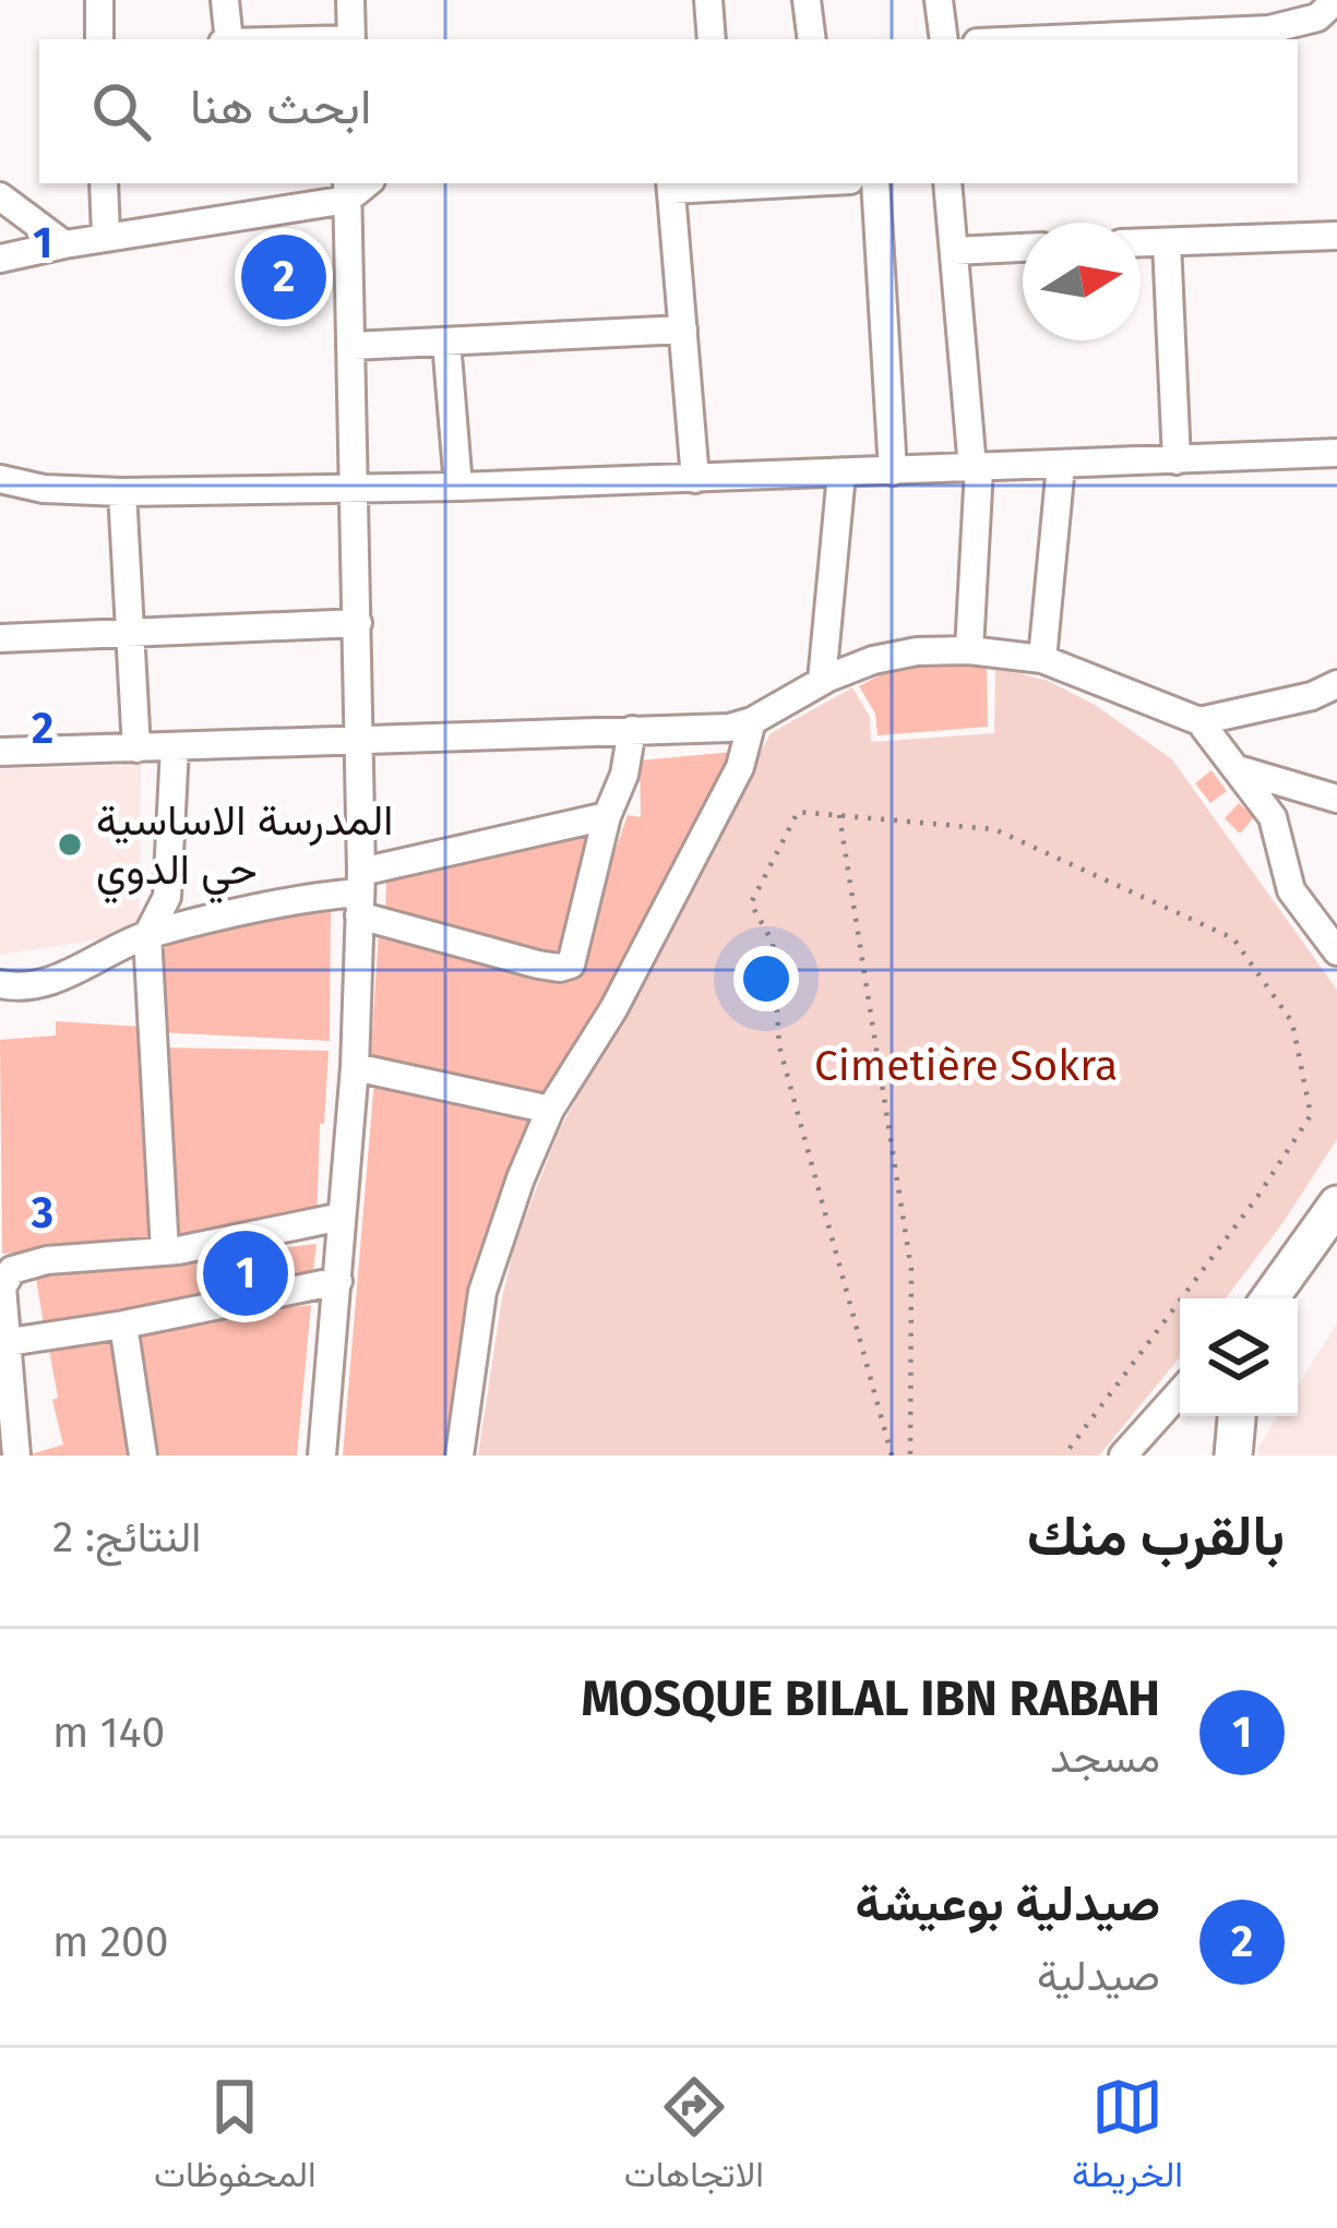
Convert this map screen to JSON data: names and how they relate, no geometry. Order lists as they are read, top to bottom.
{
  "parks": ["Cimetière Sokra"],
  "places": ["المدرسة الاساسية حي الدوي"],
  "north": "right",
  "page": {
    "search": "ابحث هنا",
    "pins": ["2", "1"],
    "heading": ["بالقرب منك", "النتائج: 2"],
    "list": [
      {
        "mark": "1",
        "name": "MOSQUE BILAL IBN RABAH",
        "note": "مسجد",
        "value": "140 m"
      },
      {
        "mark": "2",
        "name": "صيدلية بوعيشة",
        "note": "صيدلية",
        "value": "200 m"
      }
    ],
    "nav": ["الخريطة", "الاتجاهات", "المحفوظات"]
  },
  "grid": {
    "rows": ["1", "2", "3"]
  }
}
